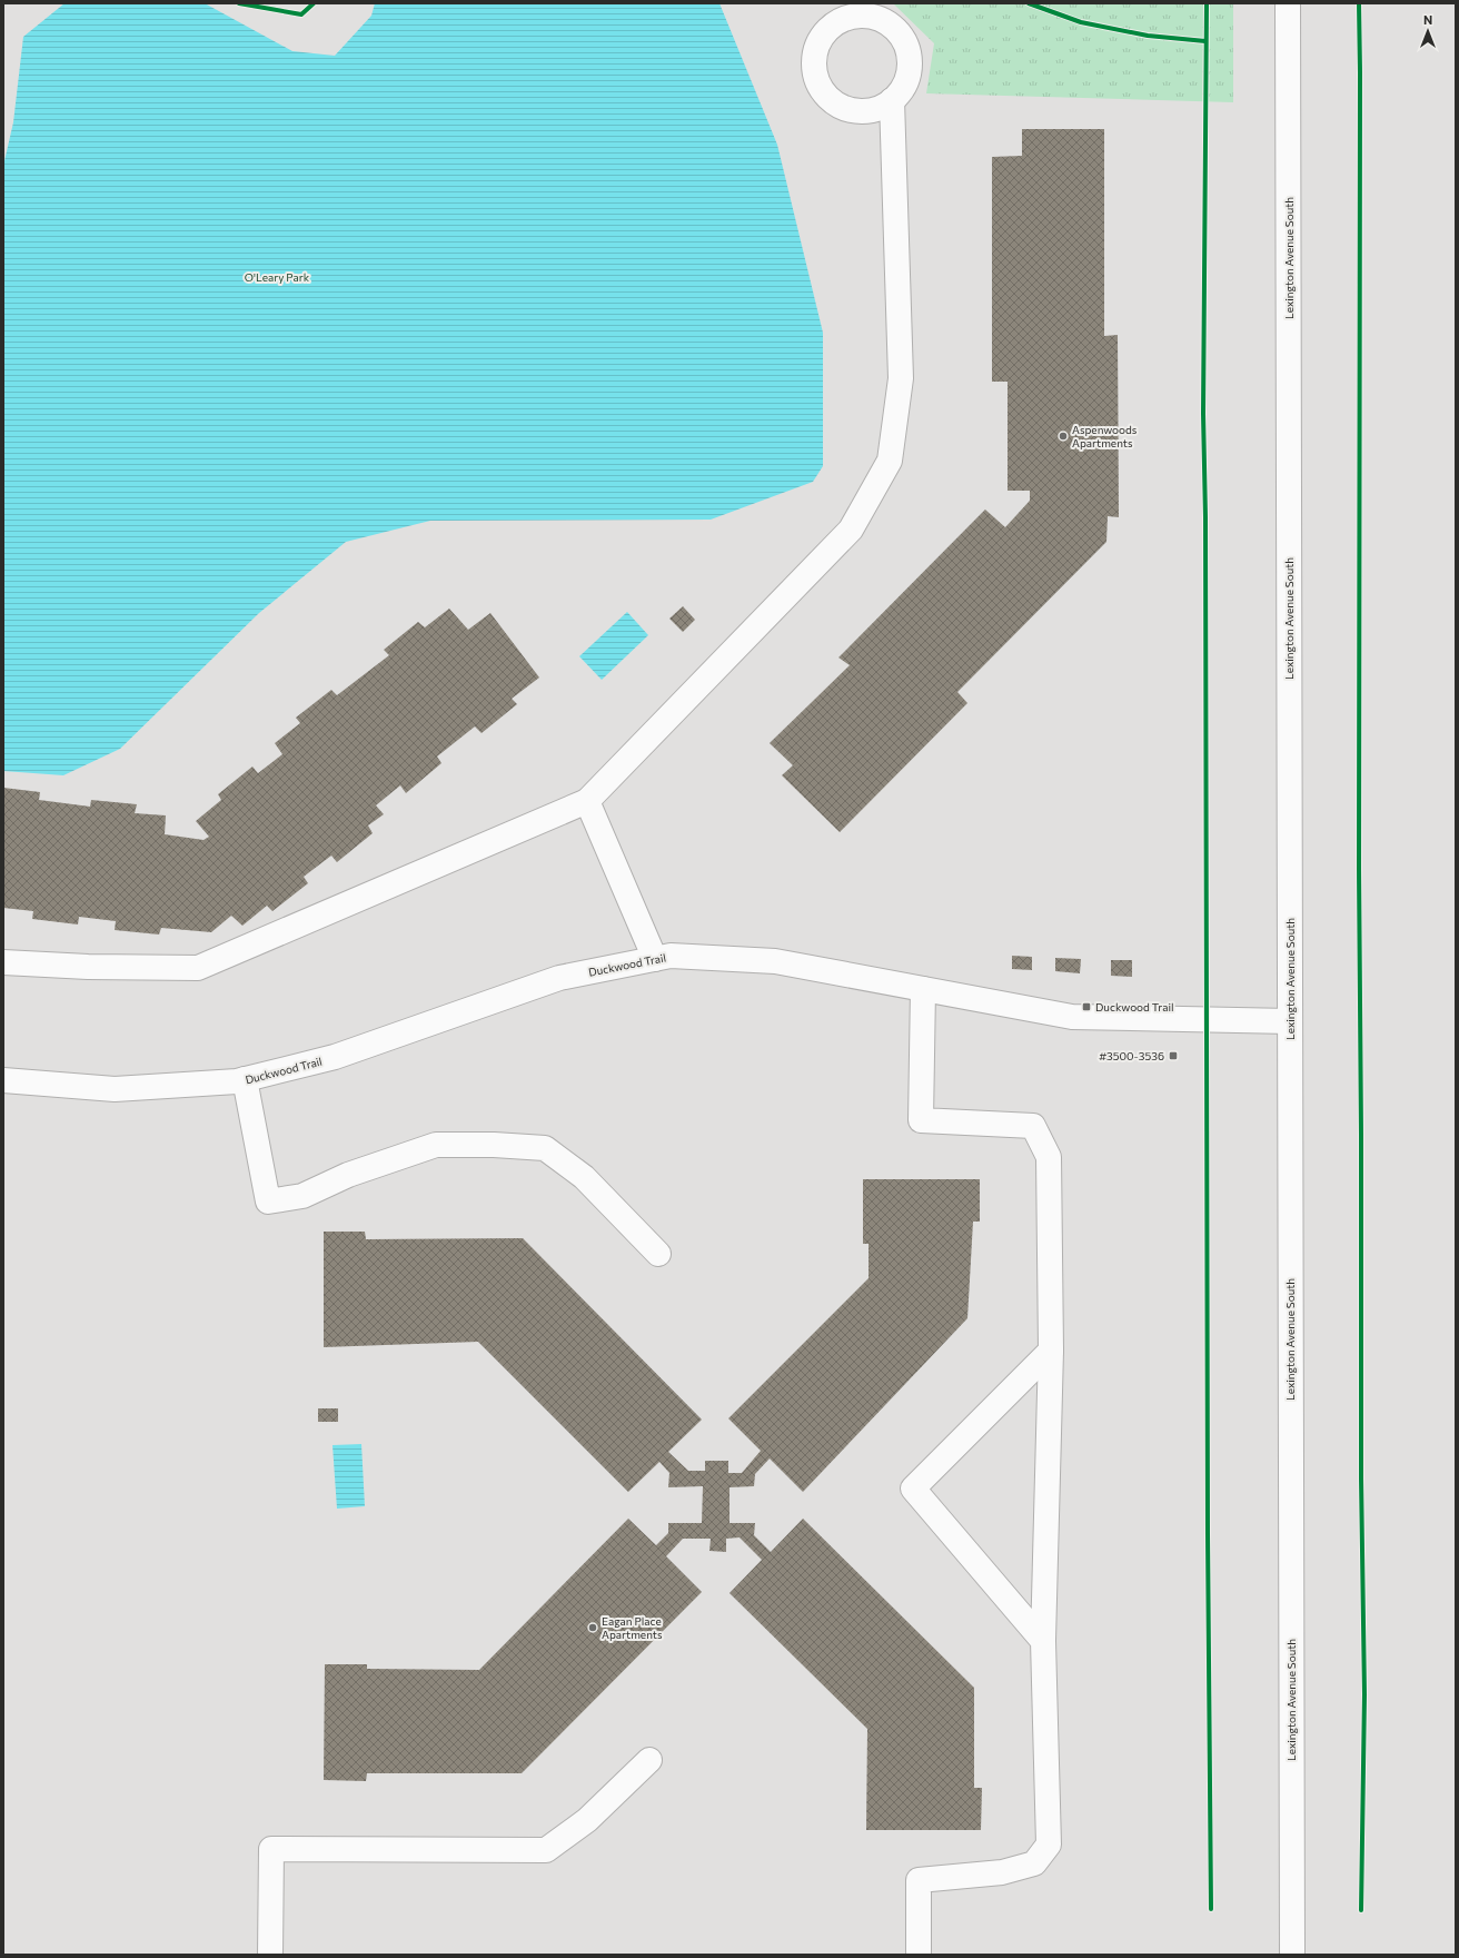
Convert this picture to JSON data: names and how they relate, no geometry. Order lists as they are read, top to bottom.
{
  "streets": {
    "street": ["Lexington Avenue South", "Duckwood Trail"]
  },
  "crossings": [
    ["Lexington Avenue South", "Duckwood Trail"]
  ],
  "parks": ["O'Leary Park"],
  "places": {
    "other": ["Aspenwoods Apartments", "Eagan Place Apartments"],
    "transit": ["Duckwood Trail", "#3500-3536"]
  },
  "north": "top"
}
